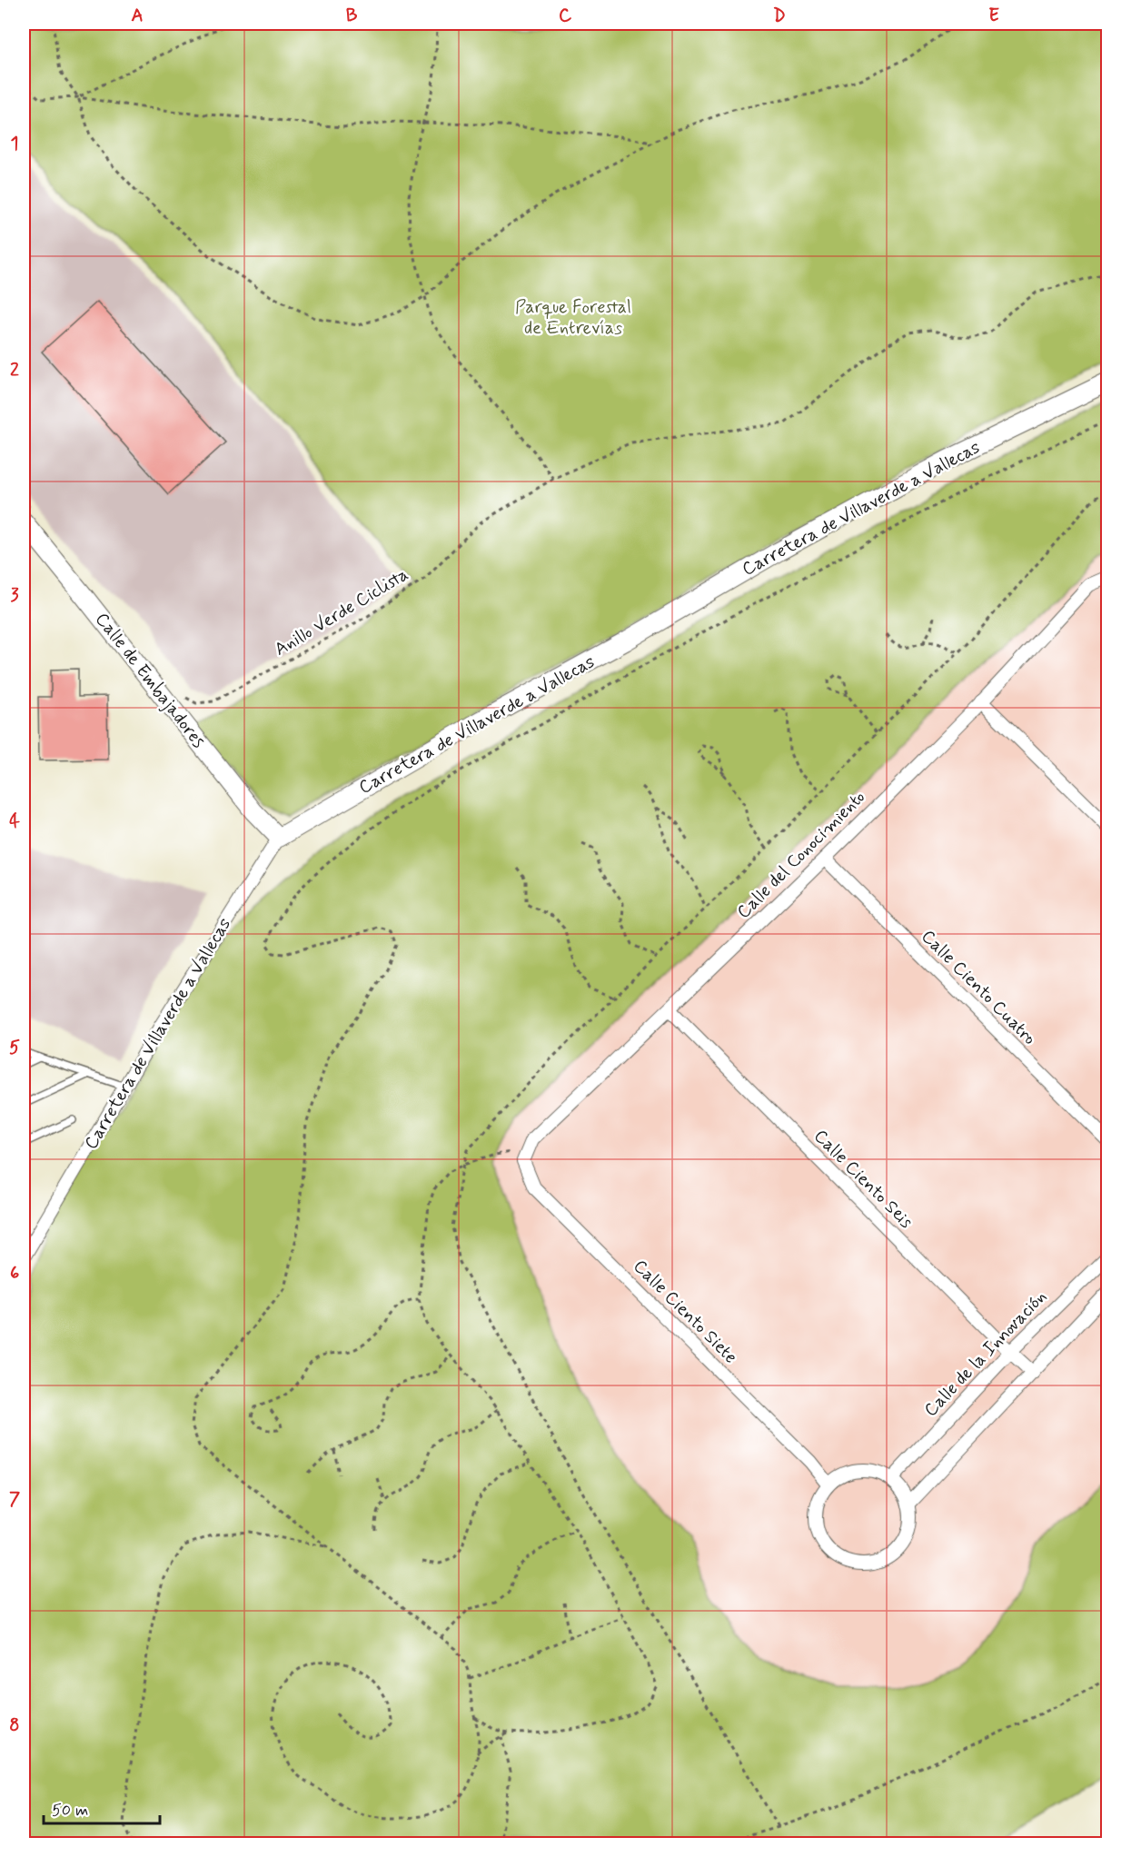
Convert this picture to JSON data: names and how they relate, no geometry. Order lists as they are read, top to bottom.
{
  "streets": {
    "main road": ["Carretera de Villaverde a Vallecas", "Calle de Embajadores"],
    "street": [
      "Calle del Conocimiento",
      "Calle Ciento Cuatro",
      "Calle Ciento Seis",
      "Calle Ciento Siete",
      "Calle de la Innovación"
    ],
    "path": ["Anillo Verde Ciclista"]
  },
  "crossings": [
    ["Carretera de Villaverde a Vallecas", "Calle de Embajadores"],
    ["Calle del Conocimiento", "Calle Ciento Cuatro"],
    ["Calle del Conocimiento", "Calle Ciento Seis"],
    ["Calle del Conocimiento", "Calle Ciento Siete"],
    ["Calle Ciento Seis", "Calle de la Innovación"],
    ["Calle Ciento Siete", "Calle de la Innovación"]
  ],
  "parks": ["Parque Forestal de Entrevías"],
  "scale_bar": "50 m",
  "grid": {
    "columns": [
      "A",
      "B",
      "C",
      "D",
      "E"
    ],
    "rows": [
      "1",
      "2",
      "3",
      "4",
      "5",
      "6",
      "7",
      "8"
    ]
  }
}
